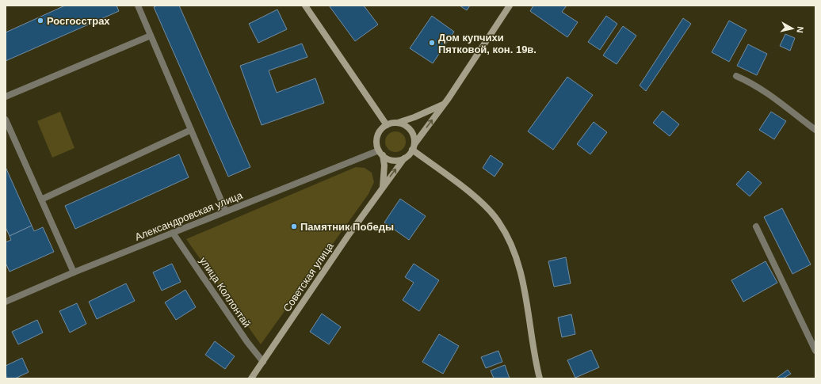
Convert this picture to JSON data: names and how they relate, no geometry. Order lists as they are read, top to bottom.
{
  "streets": {
    "main road": ["Советская улица"],
    "street": ["Александровская улица", "улица Коллонтай"]
  },
  "crossings": [
    ["Александровская улица", "Советская улица"],
    ["Александровская улица", "улица Коллонтай"],
    ["Советская улица", "улица Коллонтай"]
  ],
  "places": ["Росгосстрах", "Дом купчихи Пятковой, кон. 19в.", "Памятник Победы"],
  "north": "right"
}
